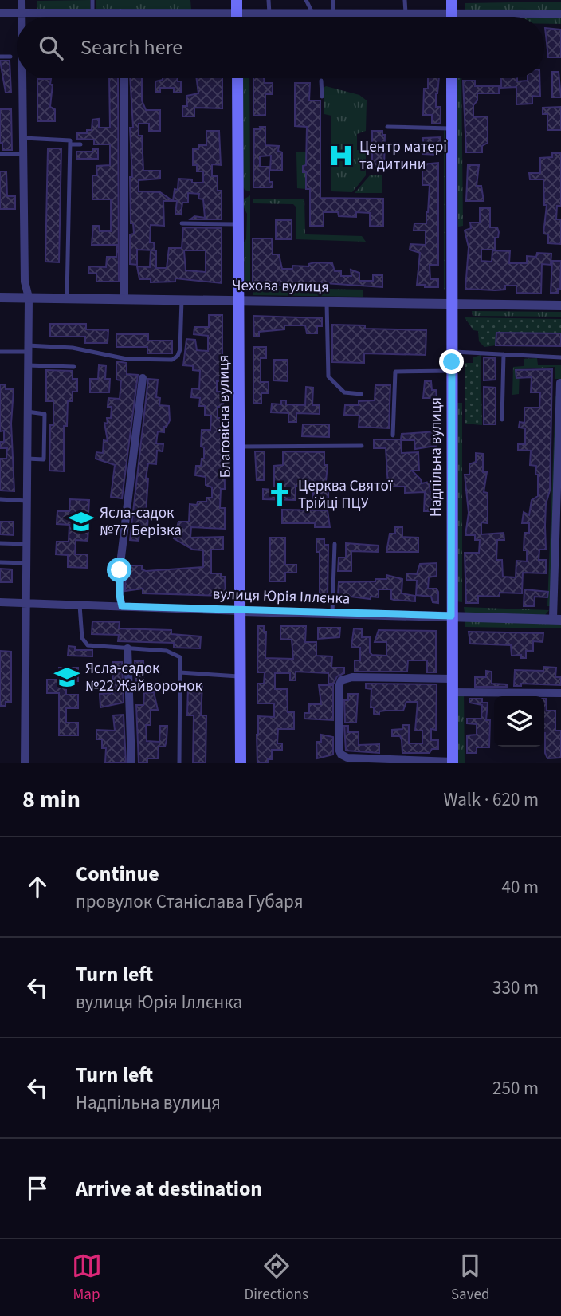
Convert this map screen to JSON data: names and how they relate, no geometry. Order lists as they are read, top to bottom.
{
  "streets": {
    "main road": ["Благовісна вулиця", "Надпільна вулиця"],
    "street": ["Чехова вулиця", "вулиця Юрія Іллєнка"]
  },
  "crossings": [
    ["Чехова вулиця", "Благовісна вулиця"],
    ["Чехова вулиця", "Надпільна вулиця"],
    ["Благовісна вулиця", "вулиця Юрія Іллєнка"],
    ["Надпільна вулиця", "вулиця Юрія Іллєнка"]
  ],
  "places": {
    "hospital": ["Центр матері та дитини"],
    "church": ["Церква Святої Трійці ПЦУ"],
    "school or university": ["Ясла-садок №77 Берізка", "Ясла-садок №22 Жайворонок"]
  },
  "page": {
    "search": "Search here",
    "heading": ["8 min", "Walk · 620 m"],
    "list": [
      ["Continue", "провулок Станіслава Губаря", "40 m"],
      ["Turn left", "вулиця Юрія Іллєнка", "330 m"],
      ["Turn left", "Надпільна вулиця", "250 m"],
      "Arrive at destination"
    ],
    "nav": ["Map", "Directions", "Saved"]
  }
}
